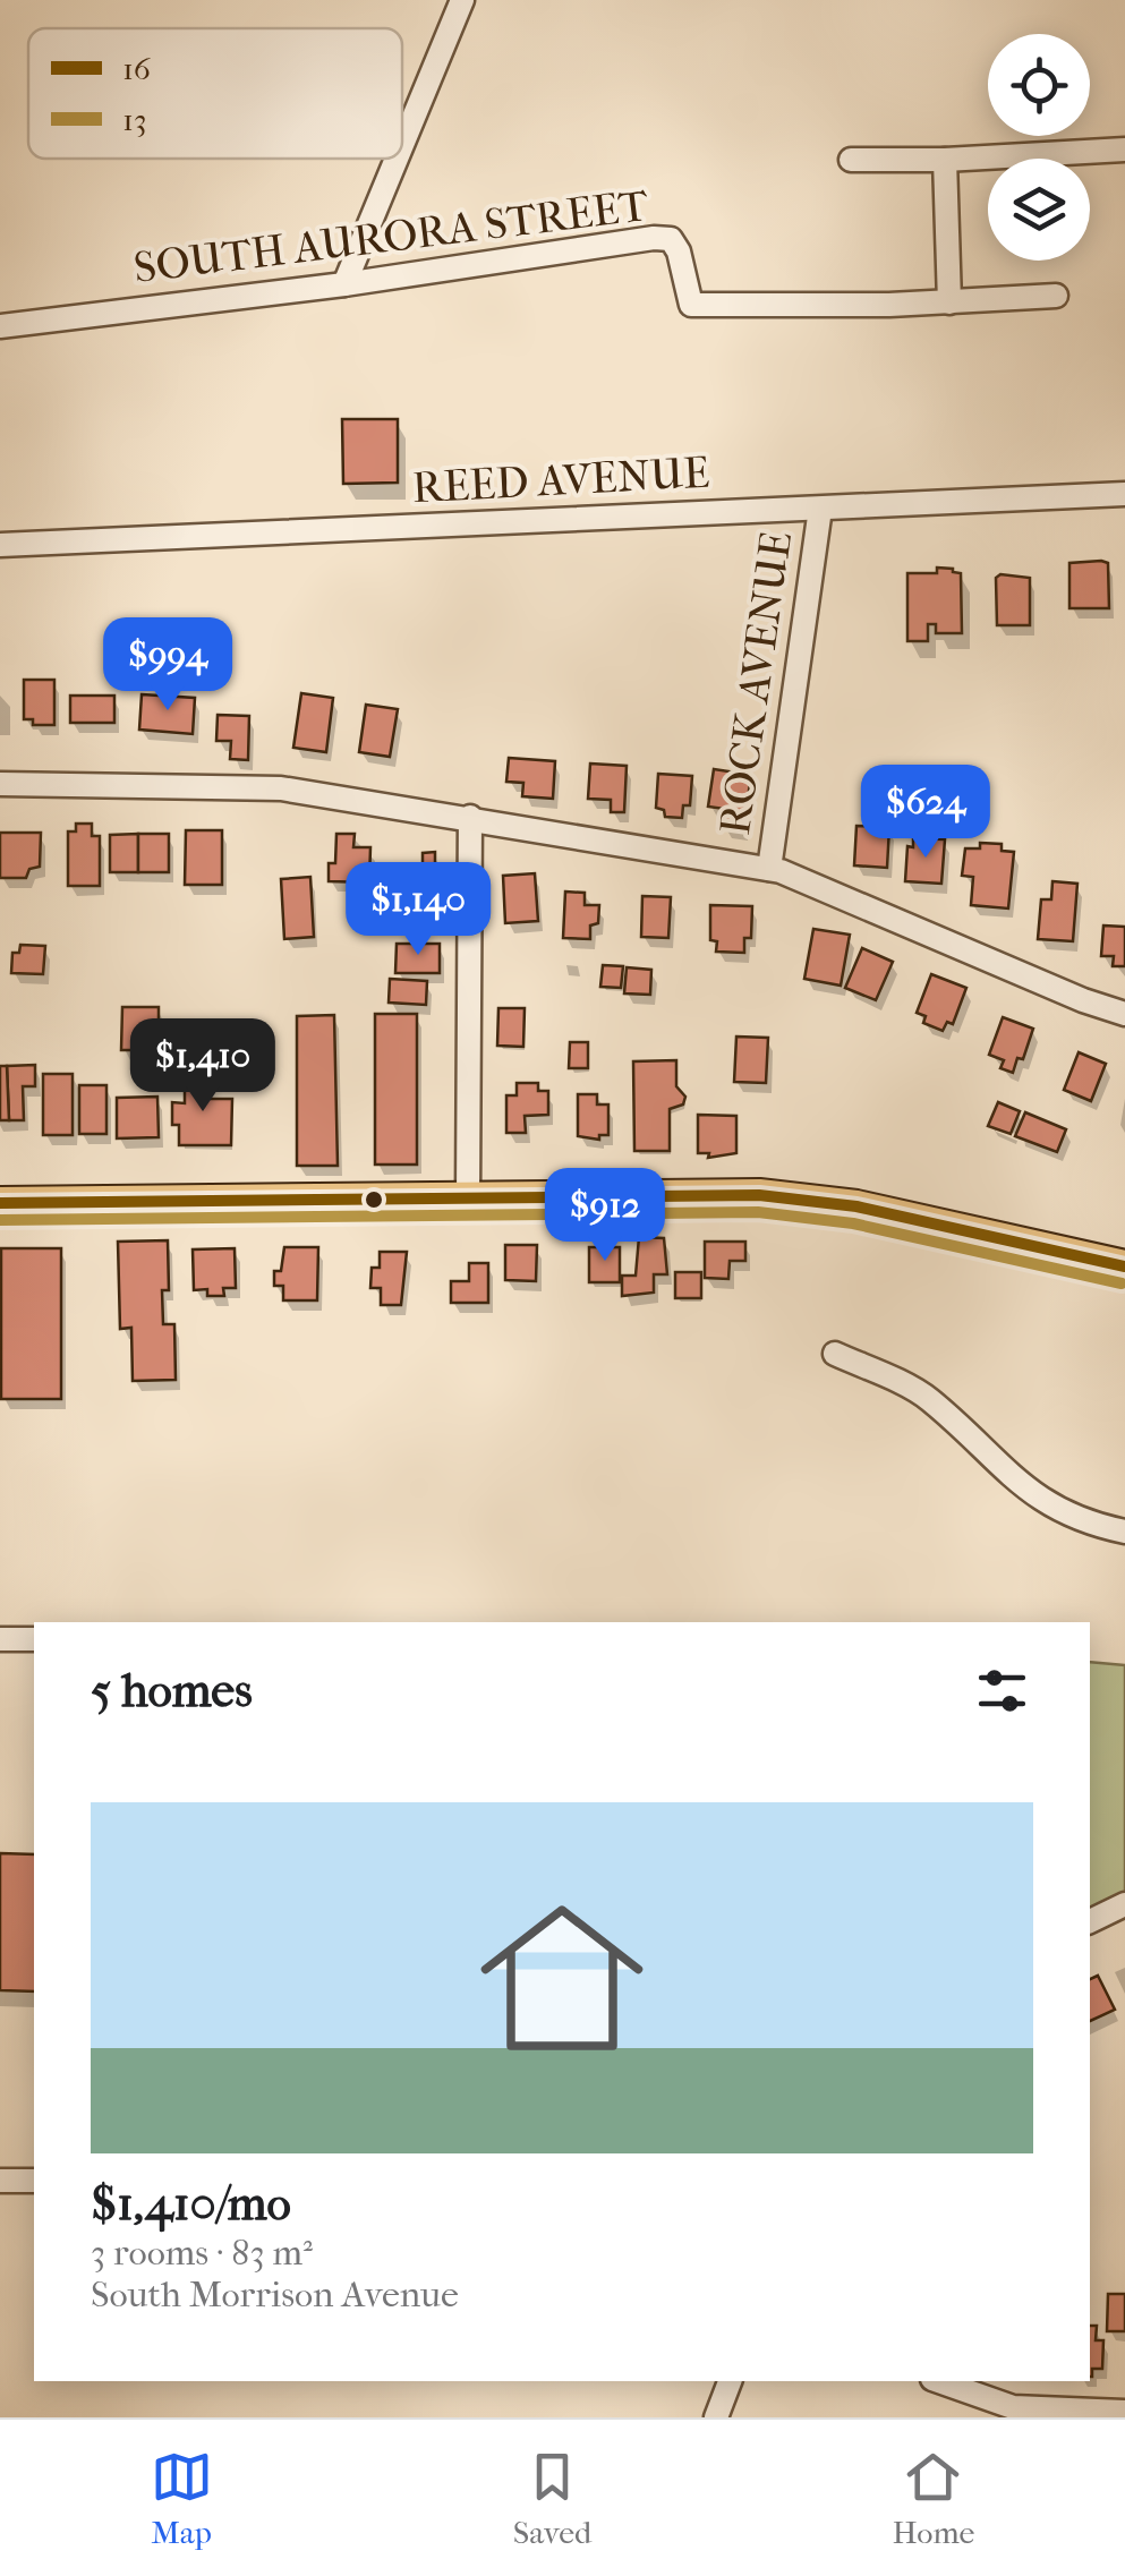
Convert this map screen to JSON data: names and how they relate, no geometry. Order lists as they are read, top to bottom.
{
  "streets": {
    "street": ["SOUTH AURORA STREET", "REED AVENUE", "ROCK AVENUE"]
  },
  "crossings": [
    ["REED AVENUE", "ROCK AVENUE"]
  ],
  "lines": ["transit line 16", "transit line 13"],
  "legend": ["16", "13"],
  "page": {
    "price": [
      "$994",
      "$624",
      "$1,140",
      "$1,410",
      "$912"
    ],
    "heading": "5 homes",
    "list": [
      {
        "name": "$1,410/mo",
        "note": "3 rooms · 83 m² · South Morrison Avenue"
      }
    ],
    "tabs": ["Map", "Saved", "Home"]
  }
}
